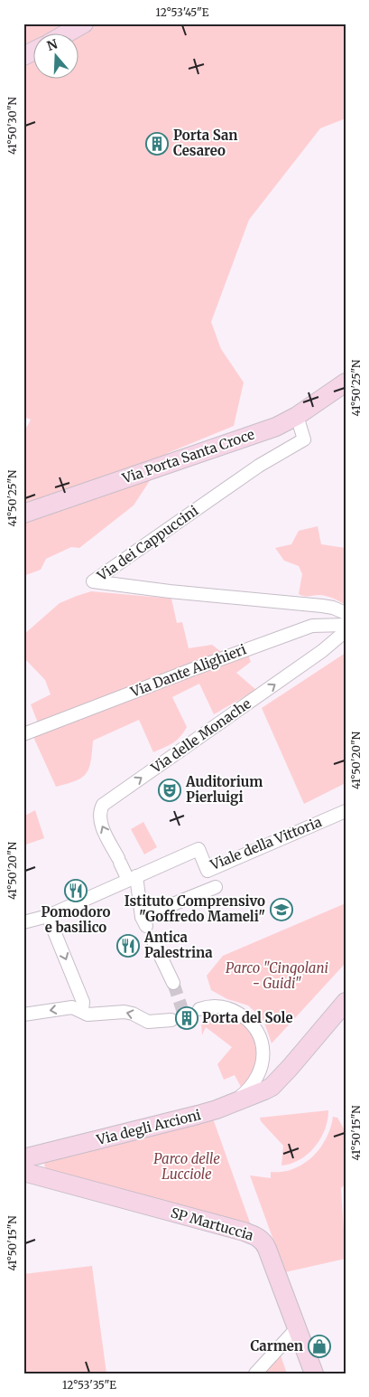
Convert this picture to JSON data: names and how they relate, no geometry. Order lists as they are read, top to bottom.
{
  "streets": {
    "street": [
      "Via Porta Santa Croce",
      "Via dei Cappuccini",
      "Via Dante Alighieri",
      "Via delle Monache",
      "Viale della Vittoria",
      "Via degli Arcioni",
      "SP Martuccia"
    ]
  },
  "crossings": [
    ["Via Porta Santa Croce", "Via dei Cappuccini"],
    ["Via delle Monache", "Viale della Vittoria"]
  ],
  "one_way": ["Via delle Monache"],
  "parks": ["Parco \"Cingolani - Guidi\"", "Parco delle Lucciole"],
  "places": {
    "building": ["Porta San Cesareo", "Porta del Sole"],
    "theatre": ["Auditorium Pierluigi"],
    "restaurant": ["Pomodoro e basilico", "Antica Palestrina"],
    "school or university": ["Istituto Comprensivo \"Goffredo Mameli\""],
    "shop": ["Carmen"]
  },
  "north": "top",
  "coordinates": [
    "12°53'45\"E",
    "41°50'30\"N",
    "41°50'25\"N",
    "41°50'20\"N",
    "41°50'15\"N",
    "12°53'35\"E"
  ]
}
